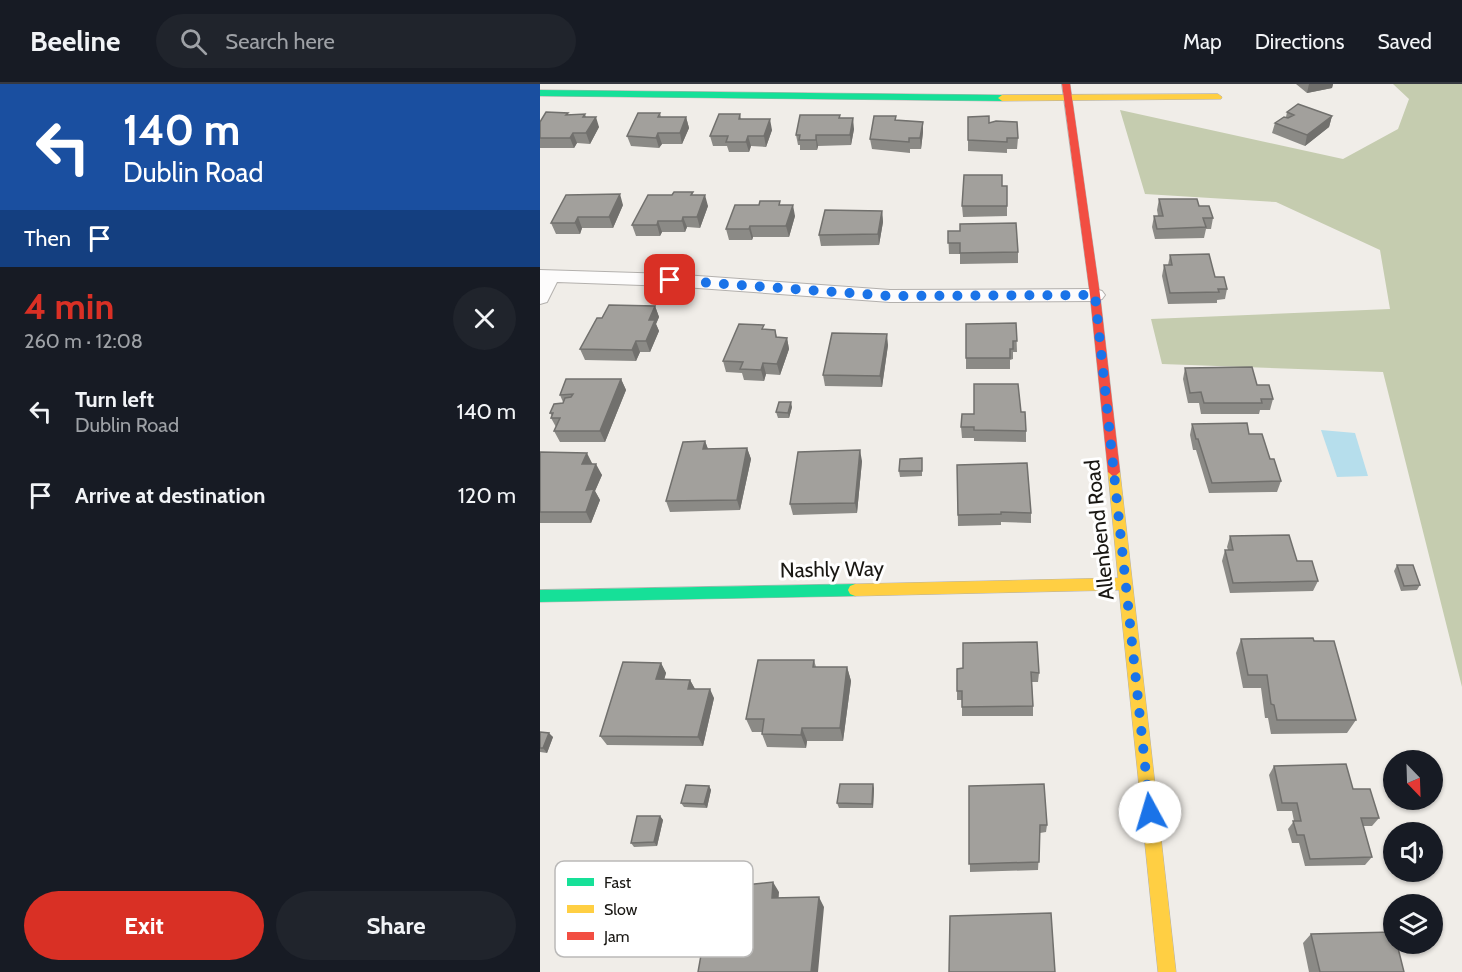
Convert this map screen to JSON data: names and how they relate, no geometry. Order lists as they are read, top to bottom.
{
  "streets": {
    "street": ["Allenbend Road", "Nashly Way"]
  },
  "crossings": [
    ["Allenbend Road", "Nashly Way"]
  ],
  "legend": ["Fast", "Slow", "Jam"],
  "north": "bottom right",
  "page": {
    "header": "Beeline",
    "search": "Search here",
    "nav": ["Map", "Directions", "Saved"],
    "turn": ["140 m", "Dublin Road"],
    "then": "Then",
    "heading": ["4 min", "260 m · 12:08"],
    "list": [
      {
        "name": "Turn left",
        "note": "Dublin Road",
        "value": "140 m"
      },
      {
        "name": "Arrive at destination",
        "value": "120 m"
      }
    ],
    "buttons": ["Exit", "Share"]
  }
}
